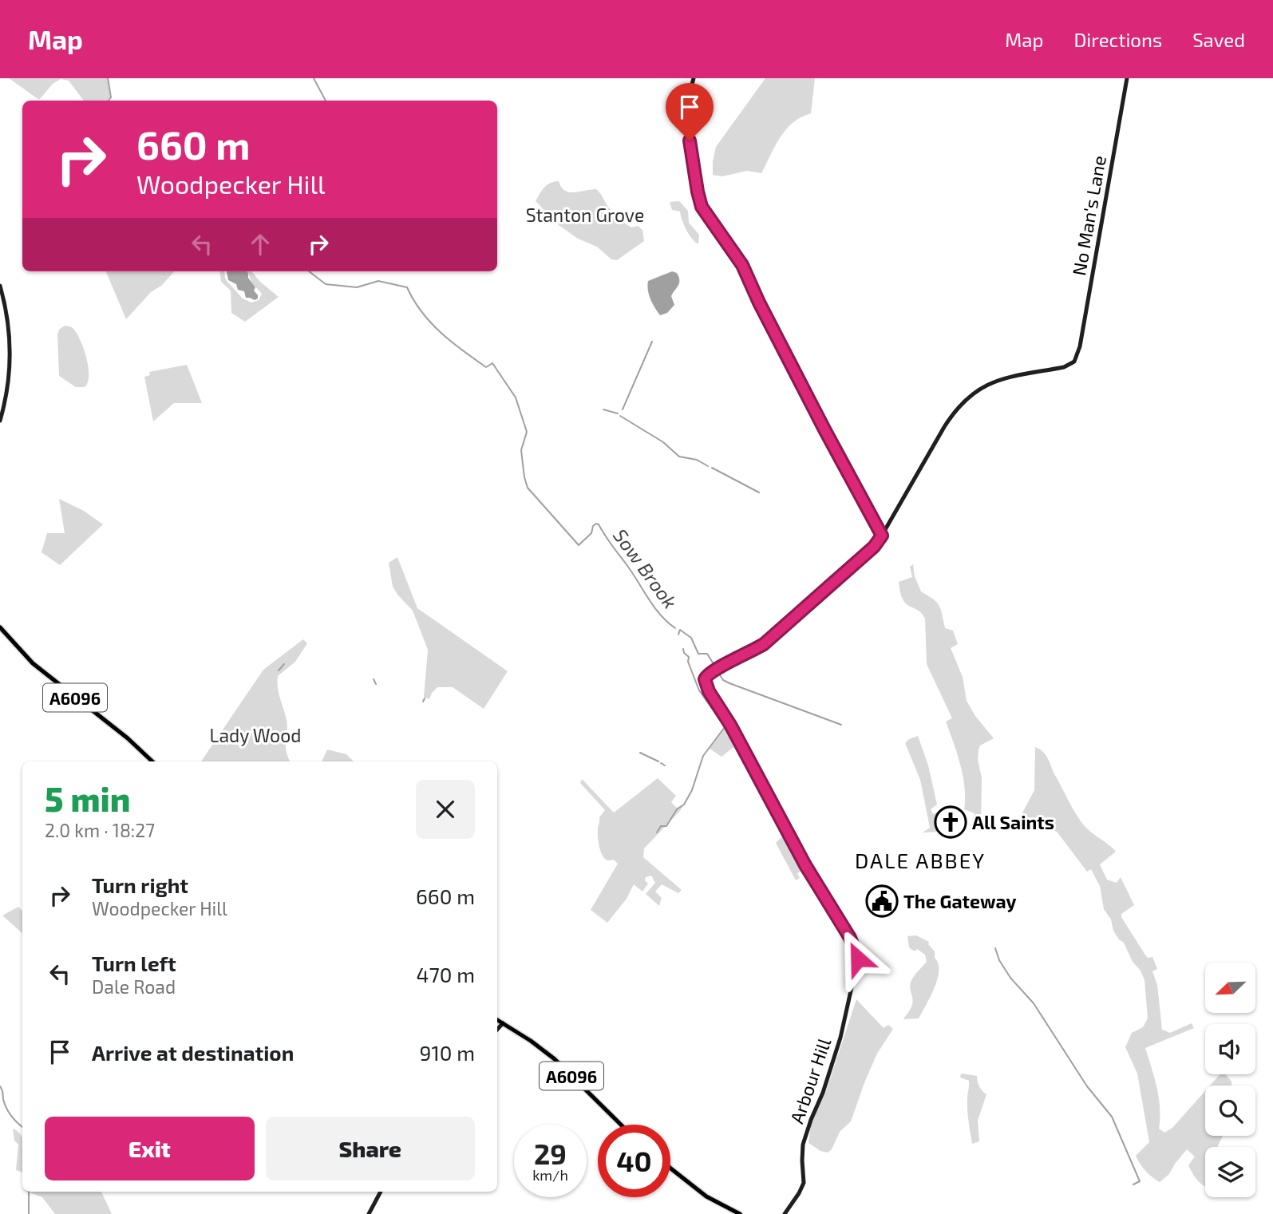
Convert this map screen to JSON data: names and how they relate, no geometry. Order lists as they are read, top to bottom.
{
  "streets": {
    "main road": ["A6096"],
    "street": ["No Man's Lane", "Arbour Hill"]
  },
  "crossings": [
    ["No Man's Lane", "Arbour Hill"]
  ],
  "districts": ["DALE ABBEY"],
  "water": ["Sow Brook"],
  "parks": ["Stanton Grove", "Lady Wood"],
  "places": {
    "church": ["All Saints"],
    "public building": ["The Gateway"]
  },
  "north": "bottom left",
  "page": {
    "header": "Map",
    "nav": ["Map", "Directions", "Saved"],
    "turn": ["660 m", "Woodpecker Hill"],
    "heading": ["5 min", "2.0 km · 18:27"],
    "list": [
      {
        "name": "Turn right",
        "note": "Woodpecker Hill",
        "value": "660 m"
      },
      {
        "name": "Turn left",
        "note": "Dale Road",
        "value": "470 m"
      },
      {
        "name": "Arrive at destination",
        "value": "910 m"
      }
    ],
    "buttons": ["Exit", "Share"],
    "speed": "29 km/h",
    "limit": "40"
  }
}
